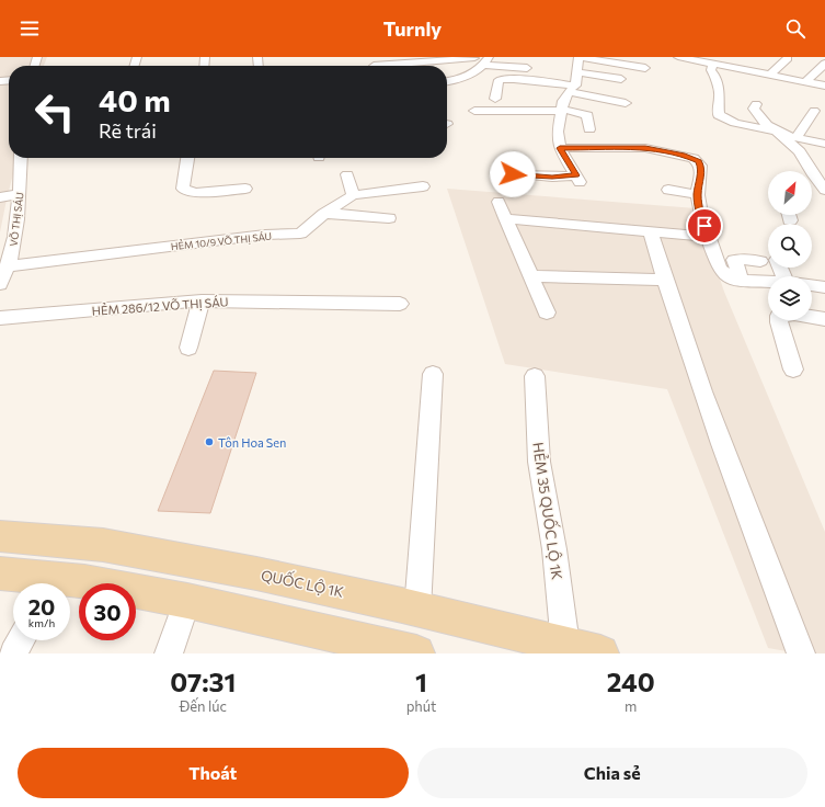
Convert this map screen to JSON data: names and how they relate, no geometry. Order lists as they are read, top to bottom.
{
  "streets": {
    "main road": ["QUỐC LỘ 1K"],
    "street": [
      "VÕ THỊ SÁU",
      "HẺM 10/9 VÕ THỊ SÁU",
      "HẺM 286/12 VÕ THỊ SÁU",
      "HẺM 35 QUỐC LỘ 1K"
    ]
  },
  "crossings": [
    ["VÕ THỊ SÁU", "HẺM 10/9 VÕ THỊ SÁU"],
    ["HẺM 35 QUỐC LỘ 1K", "QUỐC LỘ 1K"]
  ],
  "places": ["Tôn Hoa Sen"],
  "north": "top right",
  "page": {
    "header": "Turnly",
    "turn": ["40 m", "Rẽ trái"],
    "speed": "20 km/h",
    "limit": "30",
    "eta": [
      "07:31",
      "Đến lúc",
      "1",
      "phút",
      "240",
      "m"
    ],
    "buttons": ["Thoát", "Chia sẻ"]
  }
}
